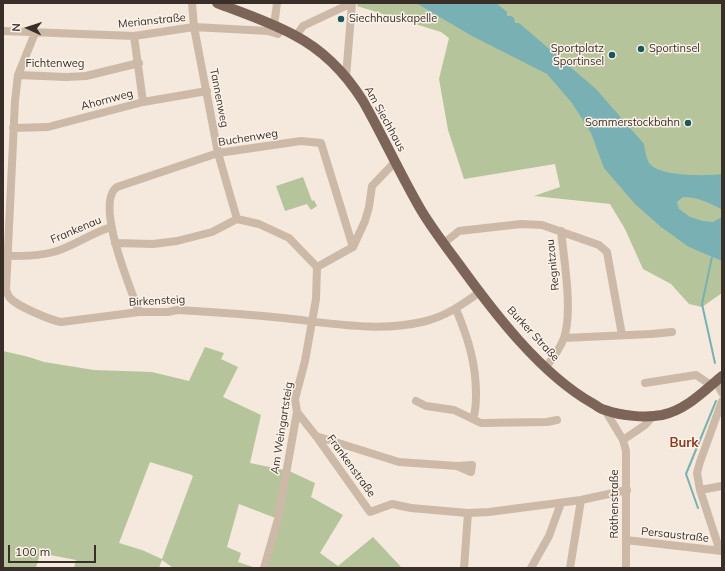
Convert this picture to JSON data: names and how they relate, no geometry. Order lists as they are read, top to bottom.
{
  "streets": {
    "main road": ["Am Siechhaus", "Burker Straße"],
    "street": [
      "Merianstraße",
      "Fichtenweg",
      "Tannenweg",
      "Ahornweg",
      "Buchenweg",
      "Frankenau",
      "Regnitzau",
      "Birkensteig",
      "Am Weingartsteig",
      "Frankenstraße",
      "Röthenstraße",
      "Persaustraße"
    ]
  },
  "crossings": [
    ["Merianstraße", "Tannenweg"],
    ["Merianstraße", "Am Siechhaus"],
    ["Tannenweg", "Ahornweg"],
    ["Tannenweg", "Buchenweg"],
    ["Am Siechhaus", "Burker Straße"],
    ["Buchenweg", "Frankenau"],
    ["Frankenau", "Birkensteig"],
    ["Regnitzau", "Burker Straße"],
    ["Birkensteig", "Burker Straße"],
    ["Birkensteig", "Am Weingartsteig"],
    ["Burker Straße", "Röthenstraße"],
    ["Am Weingartsteig", "Frankenstraße"],
    ["Frankenstraße", "Röthenstraße"],
    ["Röthenstraße", "Persaustraße"]
  ],
  "districts": ["Burk"],
  "places": [
    "Siechhauskapelle",
    "Sportinsel",
    "Sportplatz Sportinsel",
    "Sommerstockbahn"
  ],
  "scale_bar": "100 m",
  "north": "left"
}
